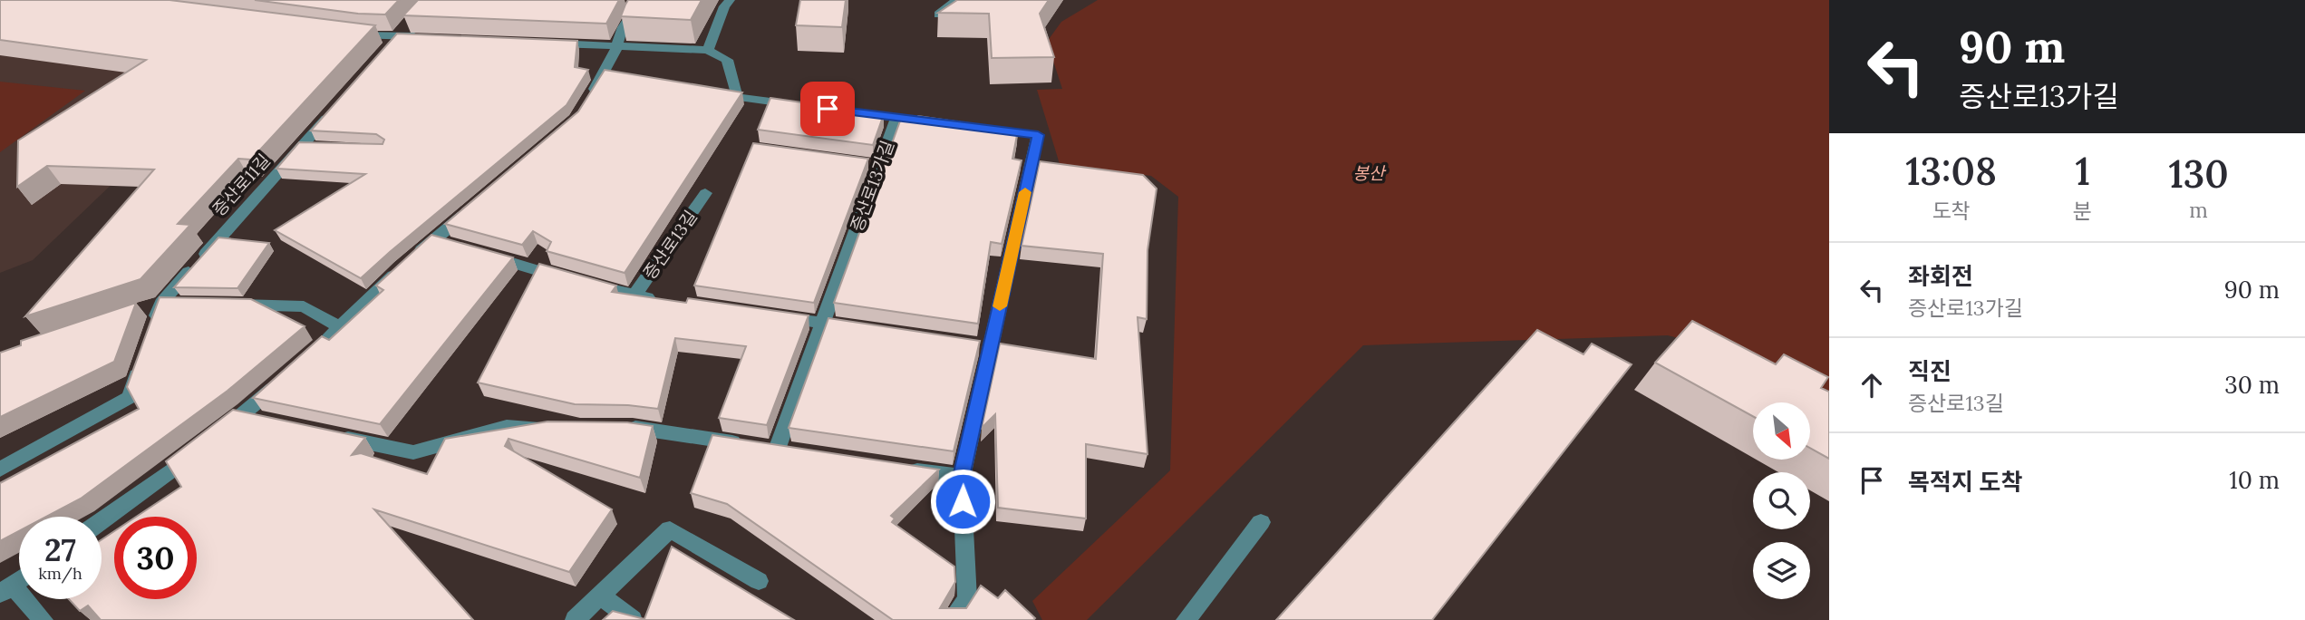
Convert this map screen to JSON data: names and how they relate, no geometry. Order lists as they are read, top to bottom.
{
  "streets": {
    "street": ["증산로11길", "증산로13가길", "증산로13길"]
  },
  "parks": ["봉산"],
  "north": "bottom right",
  "page": {
    "turn": ["90 m", "증산로13가길"],
    "eta": [
      "13:08",
      "도착",
      "1",
      "분",
      "130",
      "m"
    ],
    "list": [
      {
        "name": "좌회전",
        "note": "증산로13가길",
        "value": "90 m"
      },
      {
        "name": "직진",
        "note": "증산로13길",
        "value": "30 m"
      },
      {
        "name": "목적지 도착",
        "value": "10 m"
      }
    ],
    "speed": "27 km/h",
    "limit": "30"
  }
}
